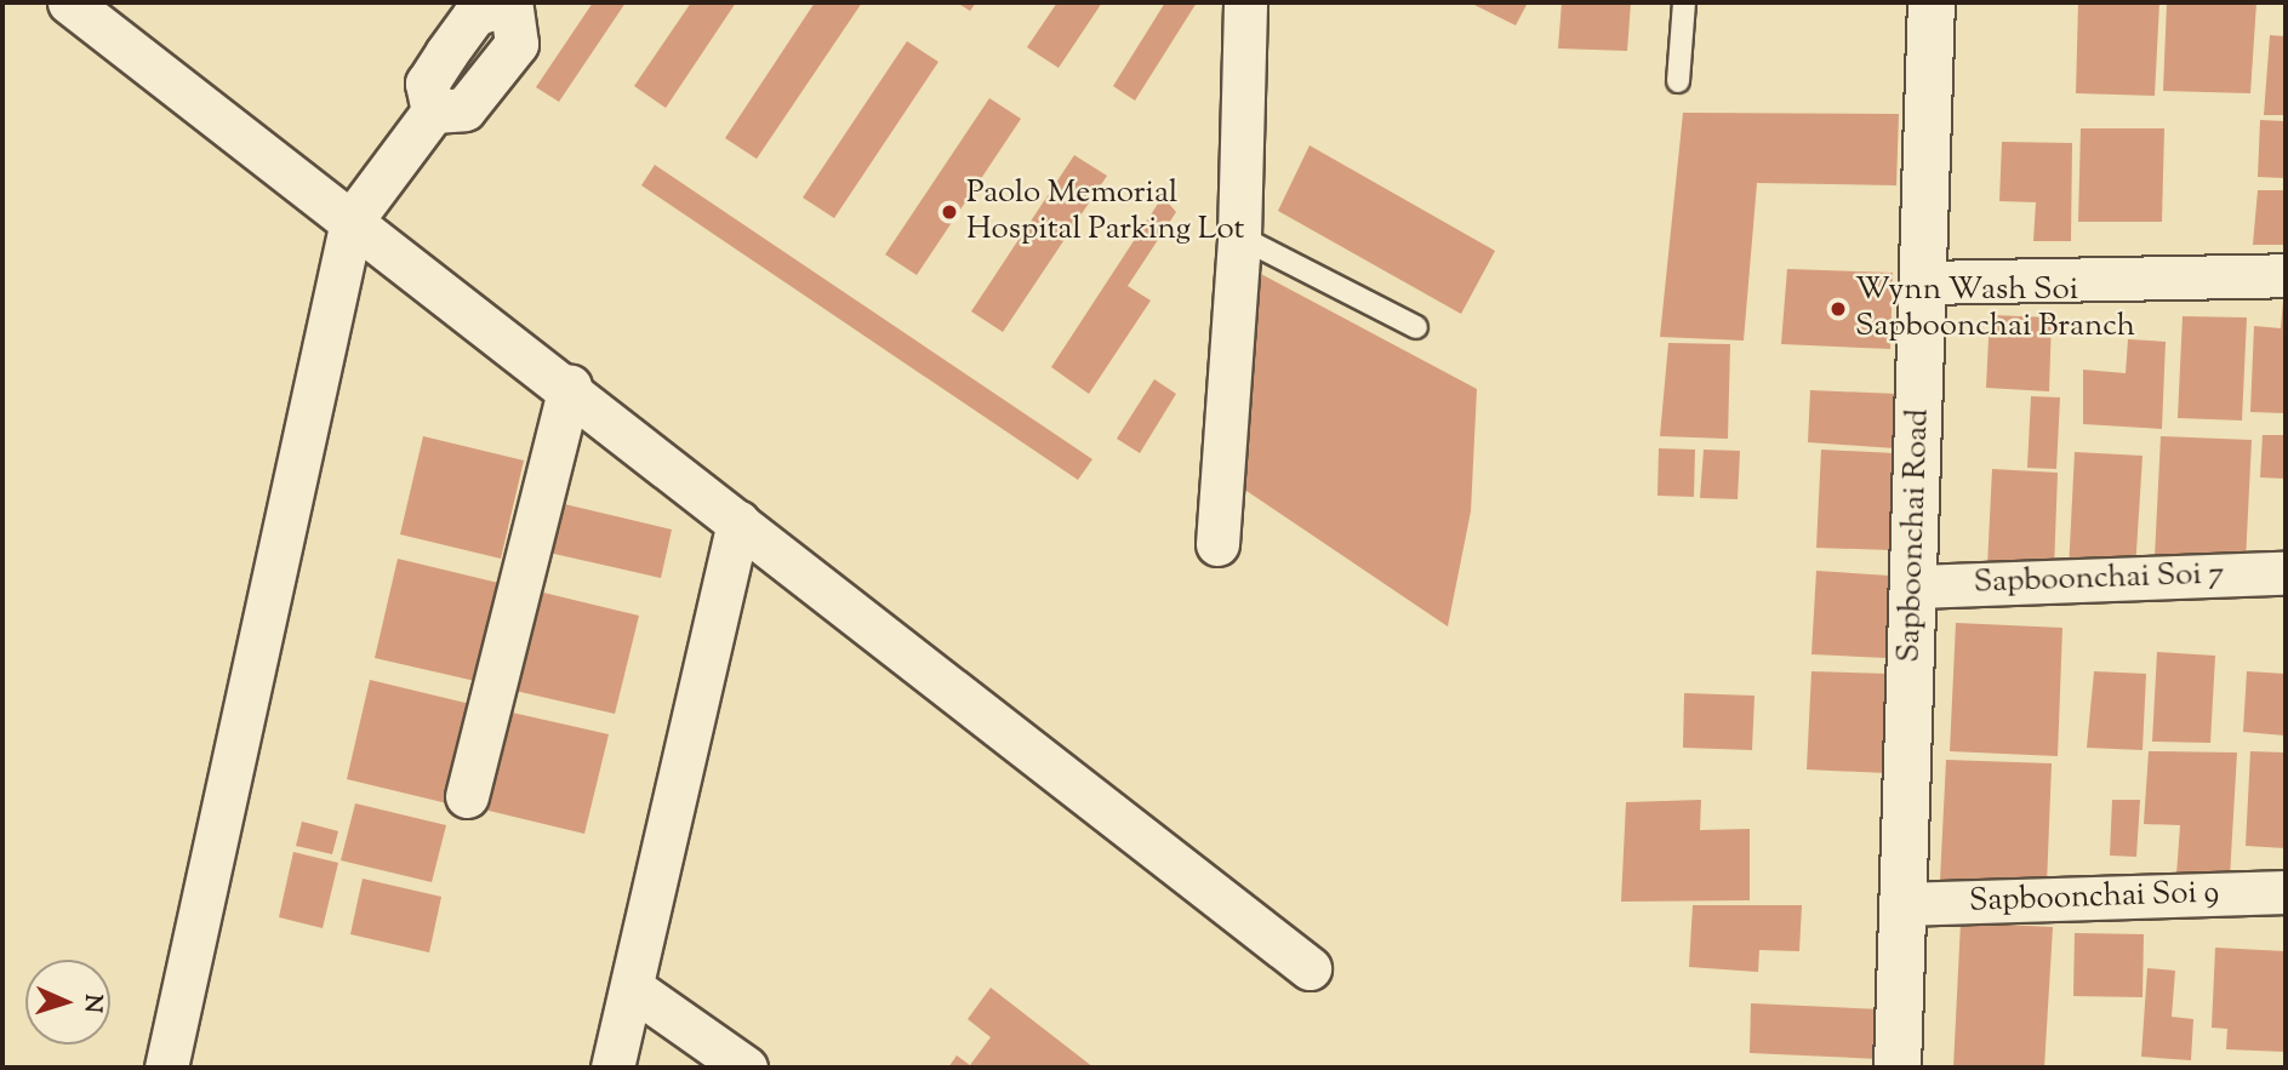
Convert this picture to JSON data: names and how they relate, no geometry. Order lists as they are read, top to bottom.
{
  "streets": {
    "street": ["Sapboonchai Road", "Sapboonchai Soi 7", "Sapboonchai Soi 9"]
  },
  "crossings": [
    ["Sapboonchai Road", "Sapboonchai Soi 7"],
    ["Sapboonchai Road", "Sapboonchai Soi 9"]
  ],
  "places": ["Paolo Memorial Hospital Parking Lot", "Wynn Wash Soi Sapboonchai Branch"],
  "north": "right"
}
